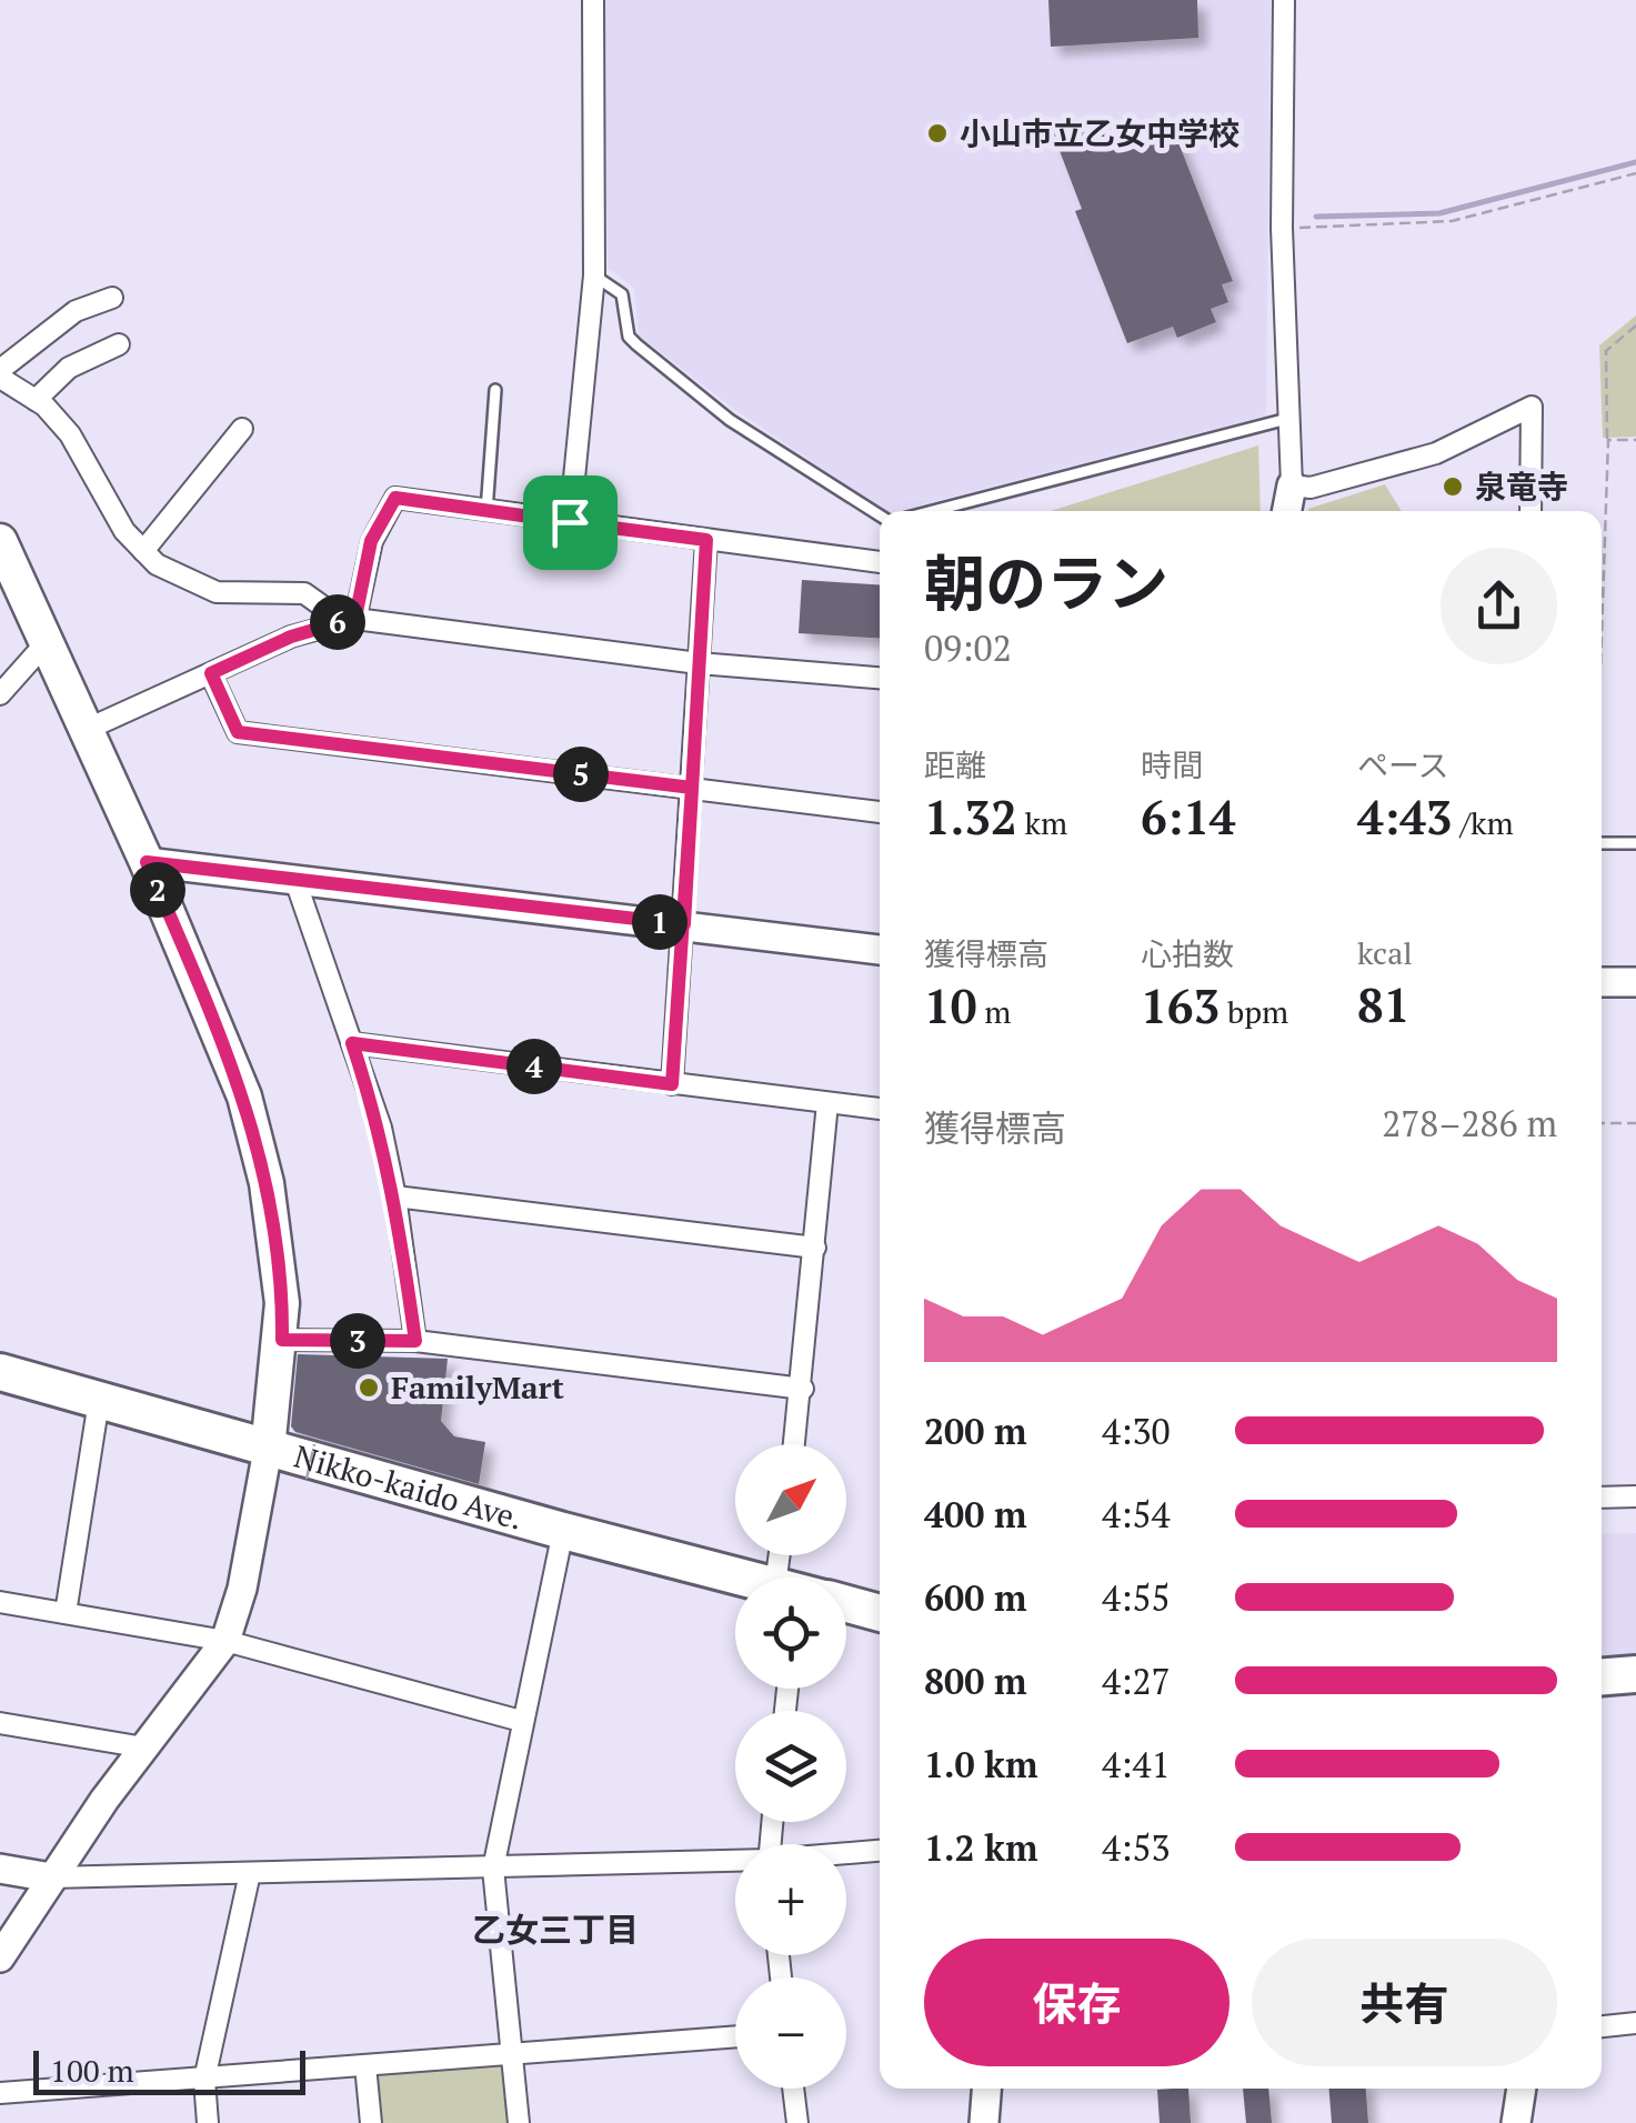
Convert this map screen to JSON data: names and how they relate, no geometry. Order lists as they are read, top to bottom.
{
  "streets": {
    "highway": ["Nikko-kaido Ave."]
  },
  "districts": ["乙女三丁目"],
  "places": ["小山市立乙女中学校", "泉竜寺", "FamilyMart"],
  "scale_bar": "100 m",
  "north": "top right",
  "page": {
    "heading": ["朝のラン", "09:02"],
    "pins": [
      "6",
      "5",
      "2",
      "1",
      "4",
      "3"
    ],
    "stats": [
      ["距離", "1.32 km"],
      ["時間", "6:14"],
      ["ペース", "4:43 /km"],
      ["獲得標高", "10 m"],
      ["心拍数", "163 bpm"],
      ["kcal", "81"]
    ],
    "chart": ["獲得標高", "278–286 m"],
    "list": [
      {
        "name": "200 m",
        "note": "4:30"
      },
      {
        "name": "400 m",
        "note": "4:54"
      },
      {
        "name": "600 m",
        "note": "4:55"
      },
      {
        "name": "800 m",
        "note": "4:27"
      },
      {
        "name": "1.0 km",
        "note": "4:41"
      },
      {
        "name": "1.2 km",
        "note": "4:53"
      }
    ],
    "map_buttons": ["+", "−"],
    "buttons": ["保存", "共有"],
    "scale": "100 m"
  }
}
